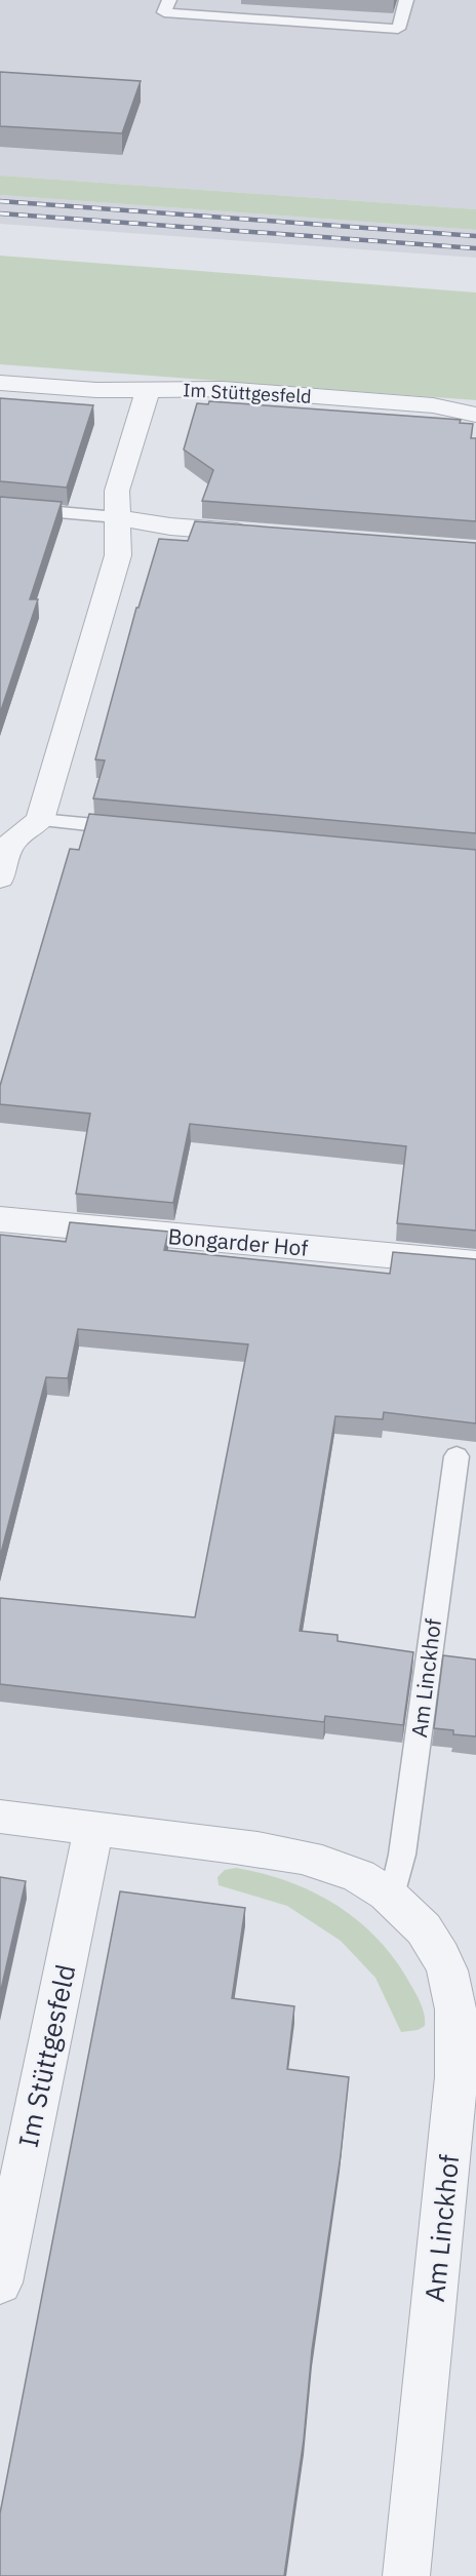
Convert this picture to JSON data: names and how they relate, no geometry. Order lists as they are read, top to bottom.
{
  "streets": {
    "street": ["Im Stüttgesfeld", "Bongarder Hof", "Am Linckhof"]
  },
  "crossings": [
    ["Im Stüttgesfeld", "Am Linckhof"]
  ]
}
